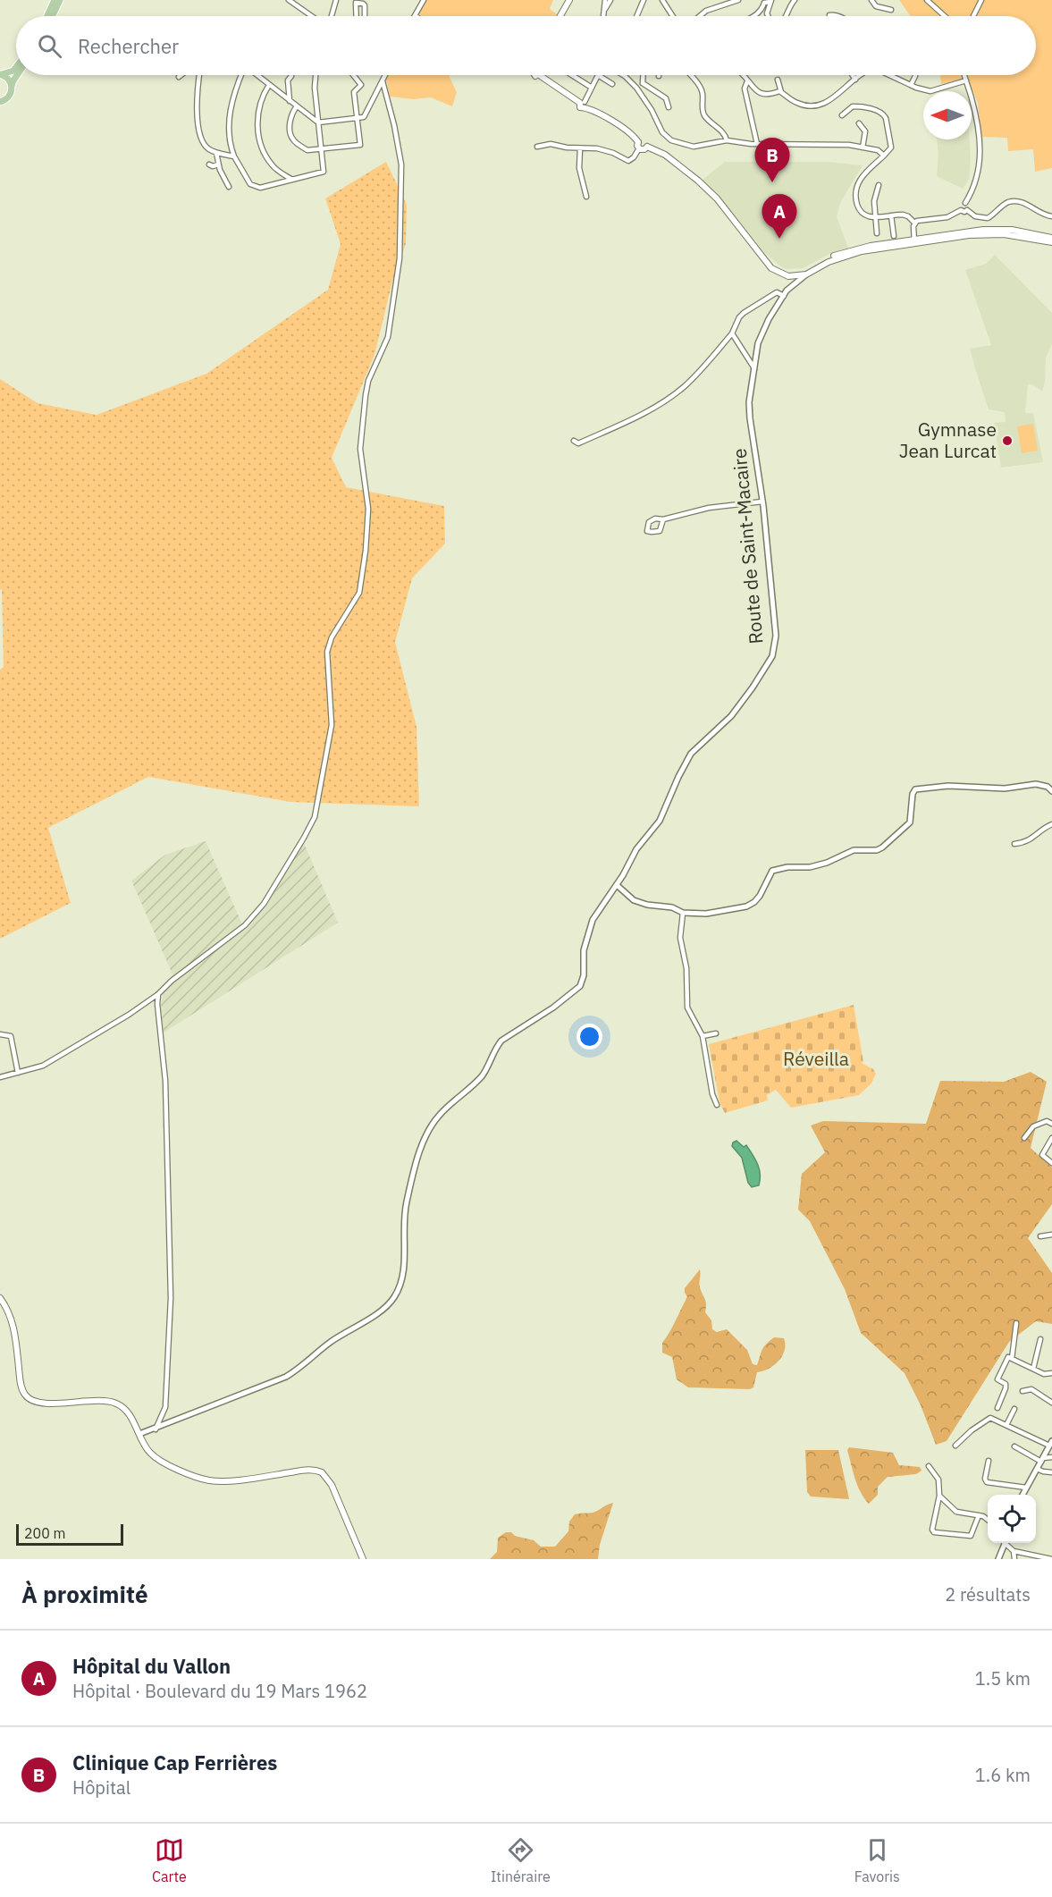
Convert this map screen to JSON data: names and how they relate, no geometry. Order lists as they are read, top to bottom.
{
  "streets": {
    "street": ["Route de Saint-Macaire"]
  },
  "parks": ["Réveilla"],
  "places": ["Gymnase Jean Lurcat"],
  "scale_bar": "200 m",
  "north": "left",
  "page": {
    "search": "Rechercher",
    "pins": ["B", "A"],
    "scale": "200 m",
    "heading": ["À proximité", "2 résultats"],
    "list": [
      {
        "mark": "A",
        "name": "Hôpital du Vallon",
        "note": "Hôpital · Boulevard du 19 Mars 1962",
        "value": "1.5 km"
      },
      {
        "mark": "B",
        "name": "Clinique Cap Ferrières",
        "note": "Hôpital",
        "value": "1.6 km"
      }
    ],
    "nav": ["Carte", "Itinéraire", "Favoris"]
  }
}
